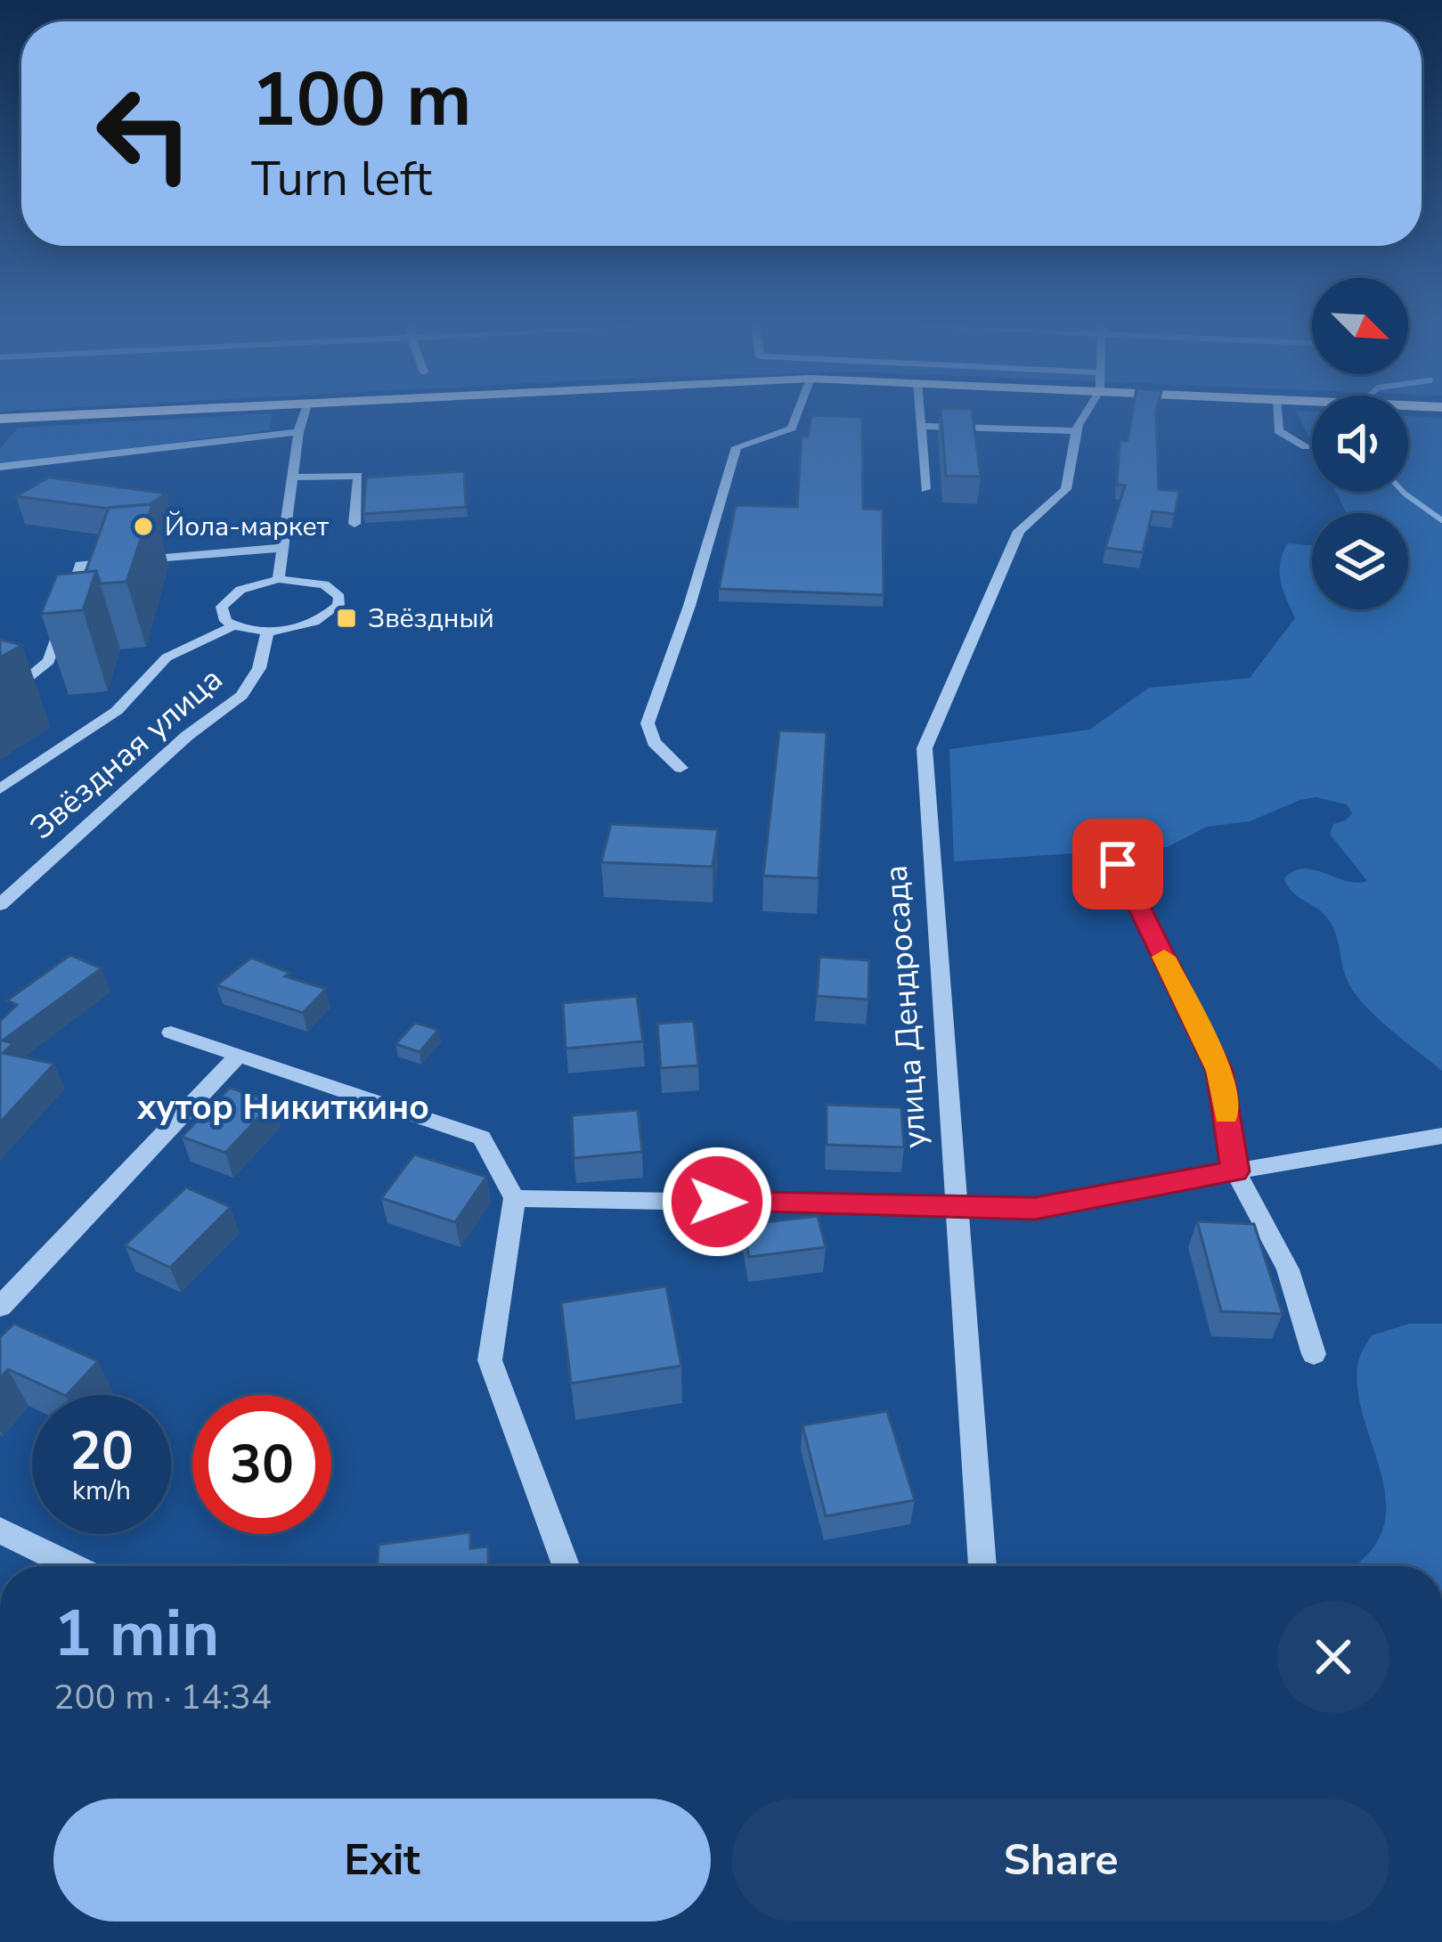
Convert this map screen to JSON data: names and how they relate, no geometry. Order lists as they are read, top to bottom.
{
  "streets": {
    "street": ["Звёздная улица", "улица Дендросада"]
  },
  "districts": ["хутор Никиткино"],
  "places": {
    "other": ["Йола-маркет"],
    "transit": ["Звёздный"]
  },
  "north": "bottom right",
  "page": {
    "turn": ["100 m", "Turn left"],
    "speed": "20 km/h",
    "limit": "30",
    "heading": ["1 min", "200 m · 14:34"],
    "buttons": ["Exit", "Share"]
  }
}
